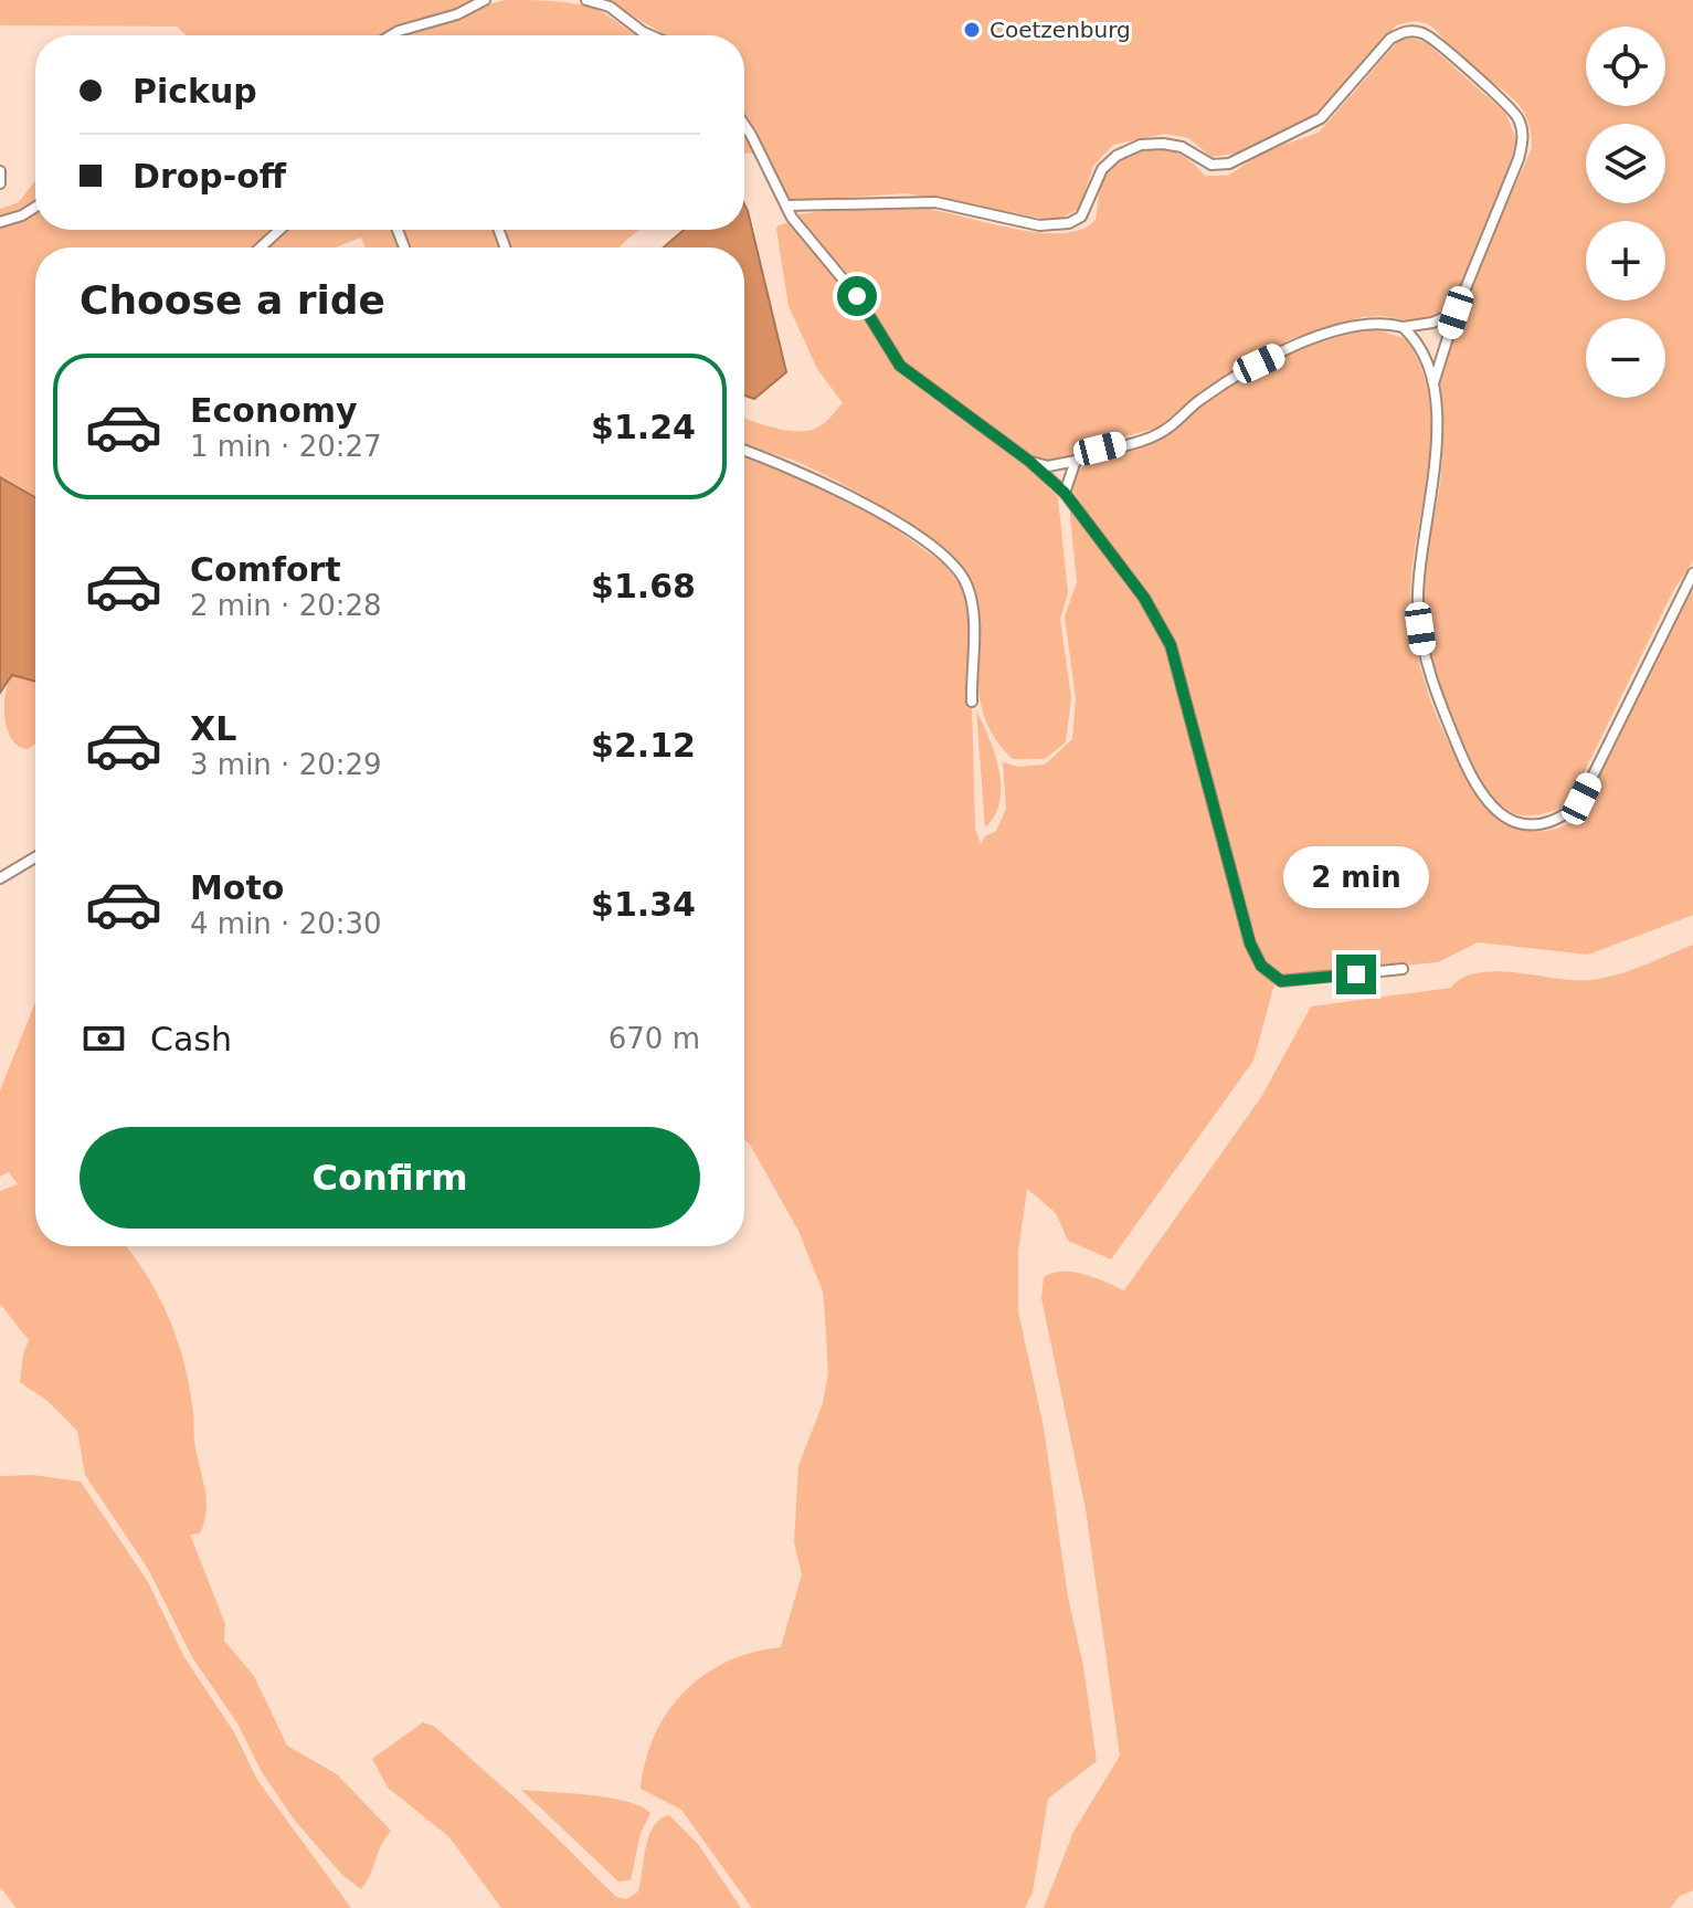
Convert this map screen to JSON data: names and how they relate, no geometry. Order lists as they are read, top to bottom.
{
  "places": ["Coetzenburg"],
  "page": {
    "map_buttons": ["+", "−"],
    "banner": ["Pickup", "Drop-off"],
    "heading": "Choose a ride",
    "list": [
      {
        "name": "Economy",
        "note": "1 min · 20:27",
        "value": "$1.24"
      },
      {
        "name": "Comfort",
        "note": "2 min · 20:28",
        "value": "$1.68"
      },
      {
        "name": "XL",
        "note": "3 min · 20:29",
        "value": "$2.12"
      },
      {
        "name": "Moto",
        "note": "4 min · 20:30",
        "value": "$1.34"
      }
    ],
    "bubble": "2 min",
    "pay": ["Cash", "670 m"],
    "buttons": "Confirm"
  }
}
